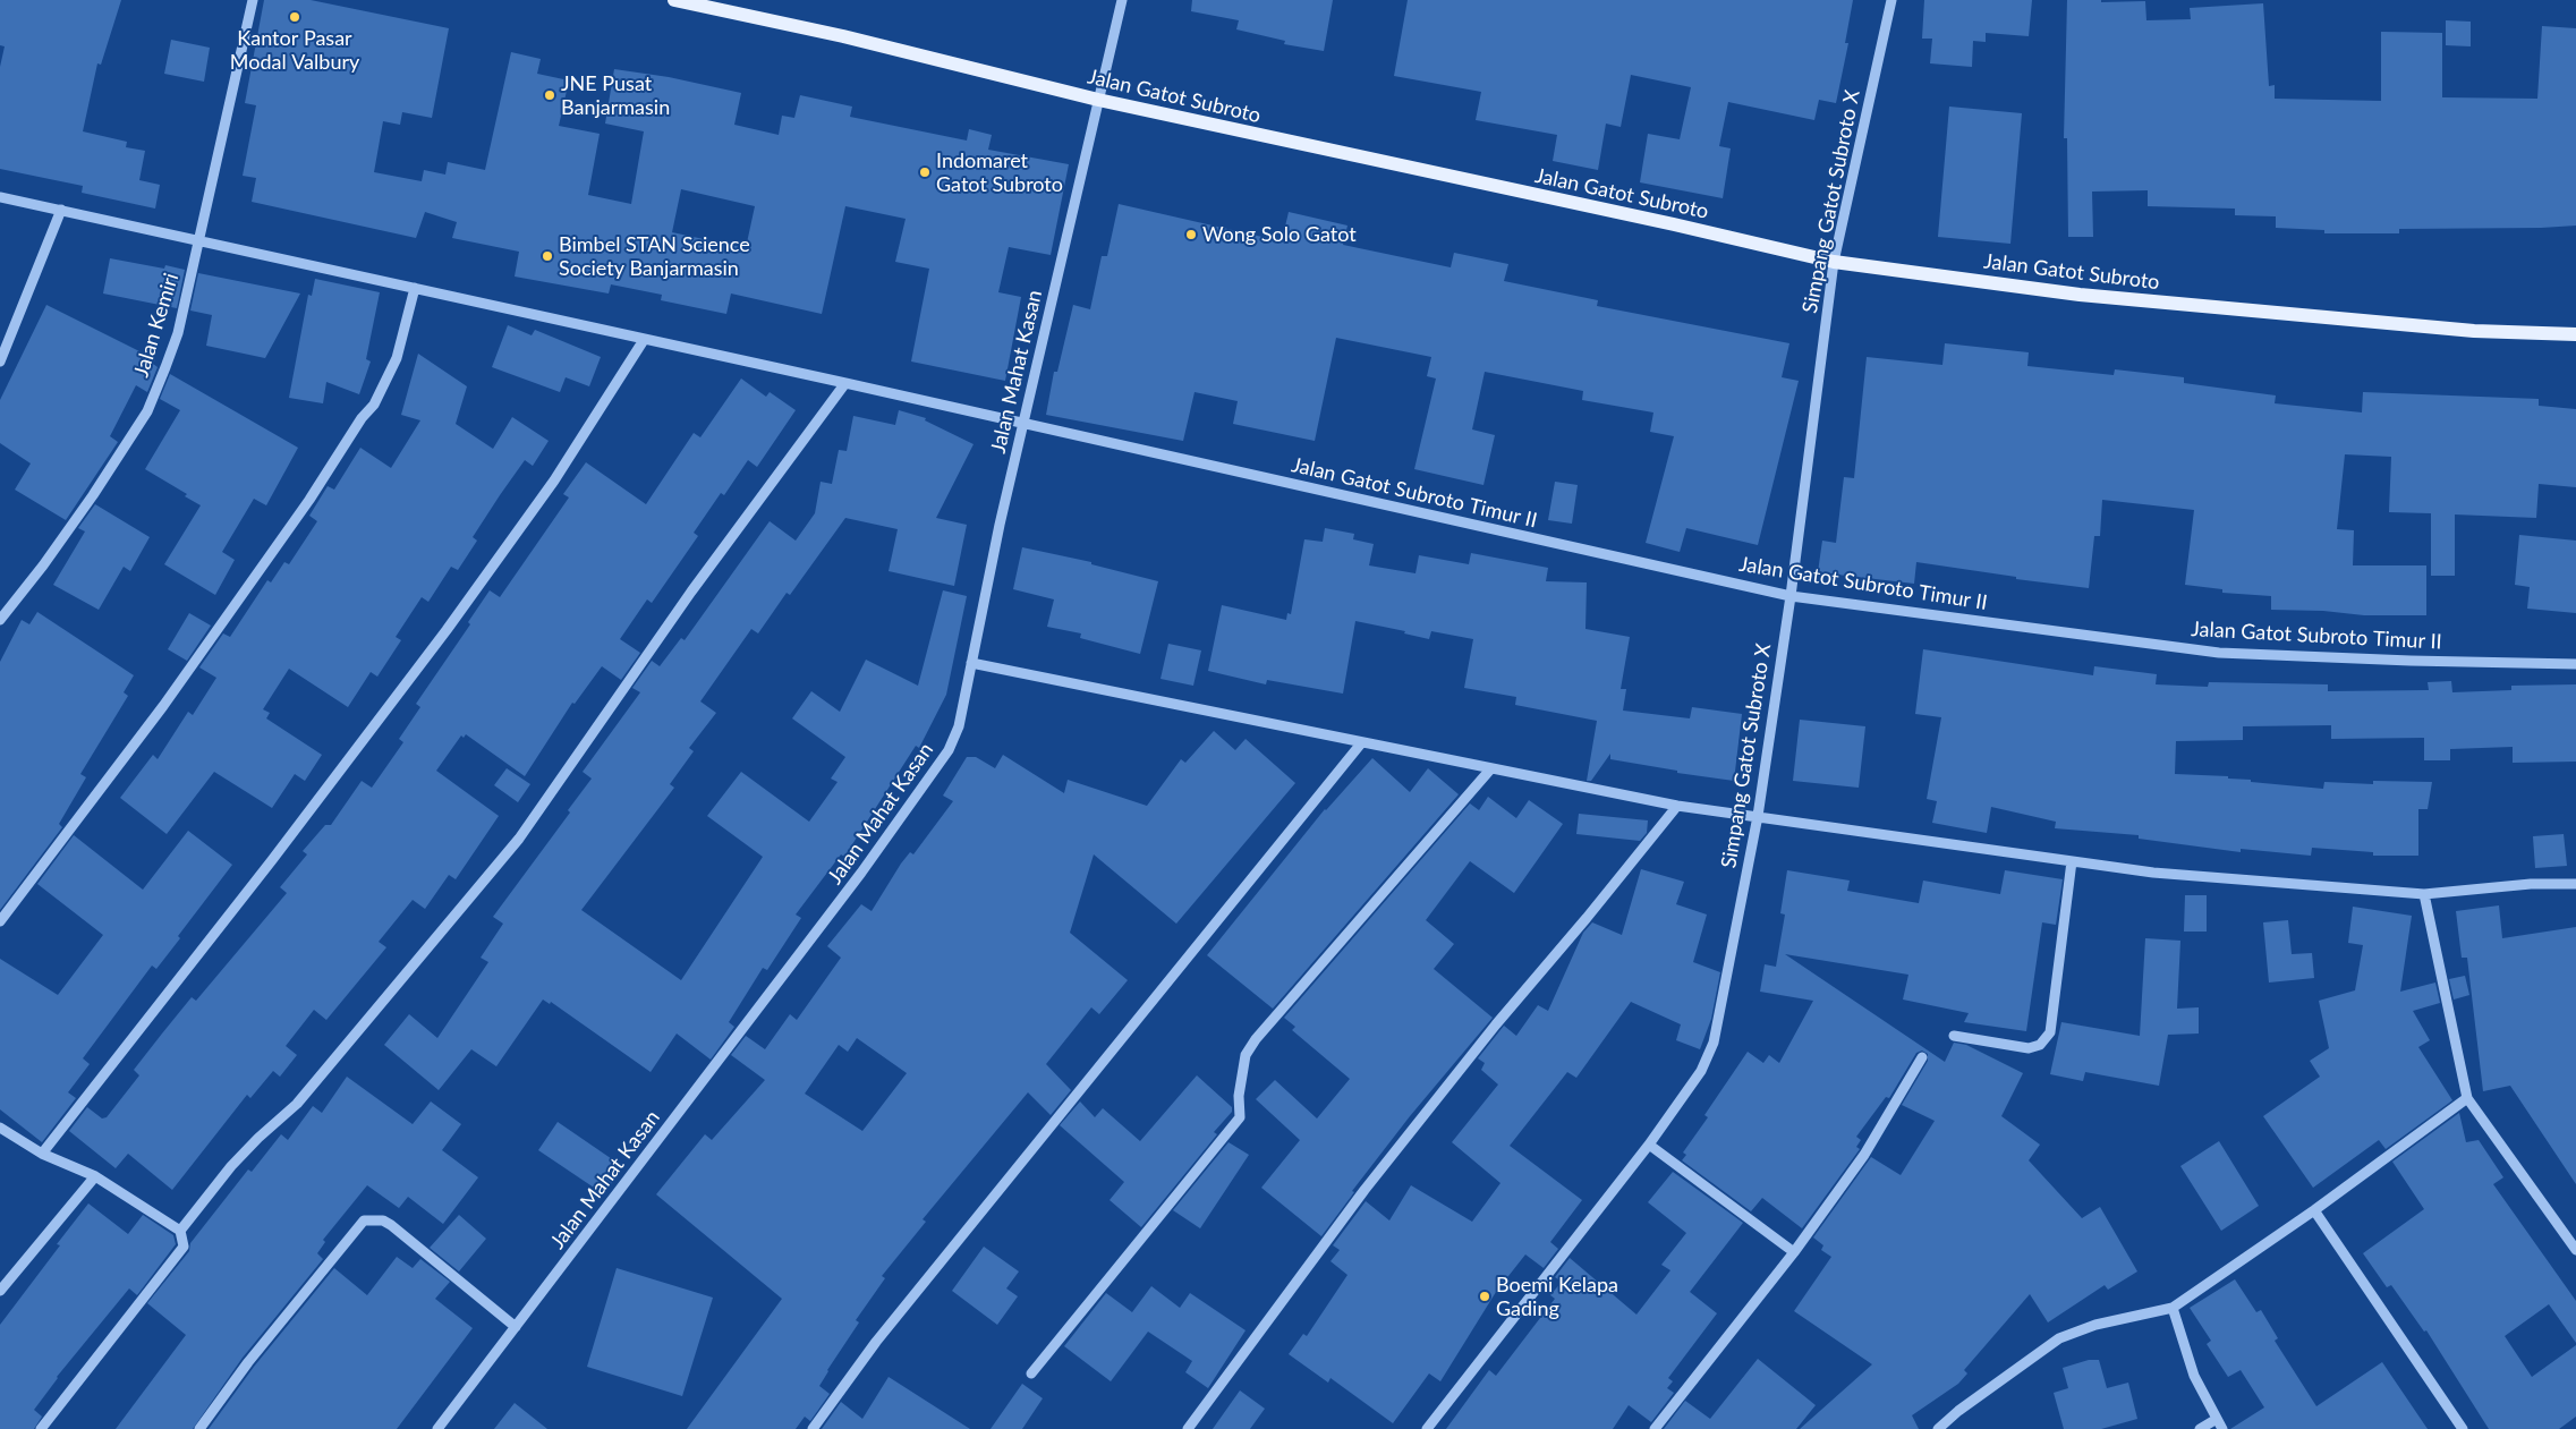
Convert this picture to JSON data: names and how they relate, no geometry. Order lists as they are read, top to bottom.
{
  "streets": {
    "main road": ["Jalan Gatot Subroto"],
    "street": [
      "Simpang Gatot Subroto X",
      "Jalan Kemiri",
      "Jalan Mahat Kasan",
      "Jalan Gatot Subroto Timur II"
    ]
  },
  "crossings": [
    ["Jalan Gatot Subroto", "Simpang Gatot Subroto X"],
    ["Jalan Gatot Subroto", "Jalan Mahat Kasan"],
    ["Simpang Gatot Subroto X", "Jalan Gatot Subroto Timur II"],
    ["Jalan Kemiri", "Jalan Gatot Subroto Timur II"],
    ["Jalan Mahat Kasan", "Jalan Gatot Subroto Timur II"]
  ],
  "places": [
    "Kantor Pasar Modal Valbury",
    "JNE Pusat Banjarmasin",
    "Indomaret Gatot Subroto",
    "Wong Solo Gatot",
    "Bimbel STAN Science Society Banjarmasin",
    "Boemi Kelapa Gading"
  ]
}
